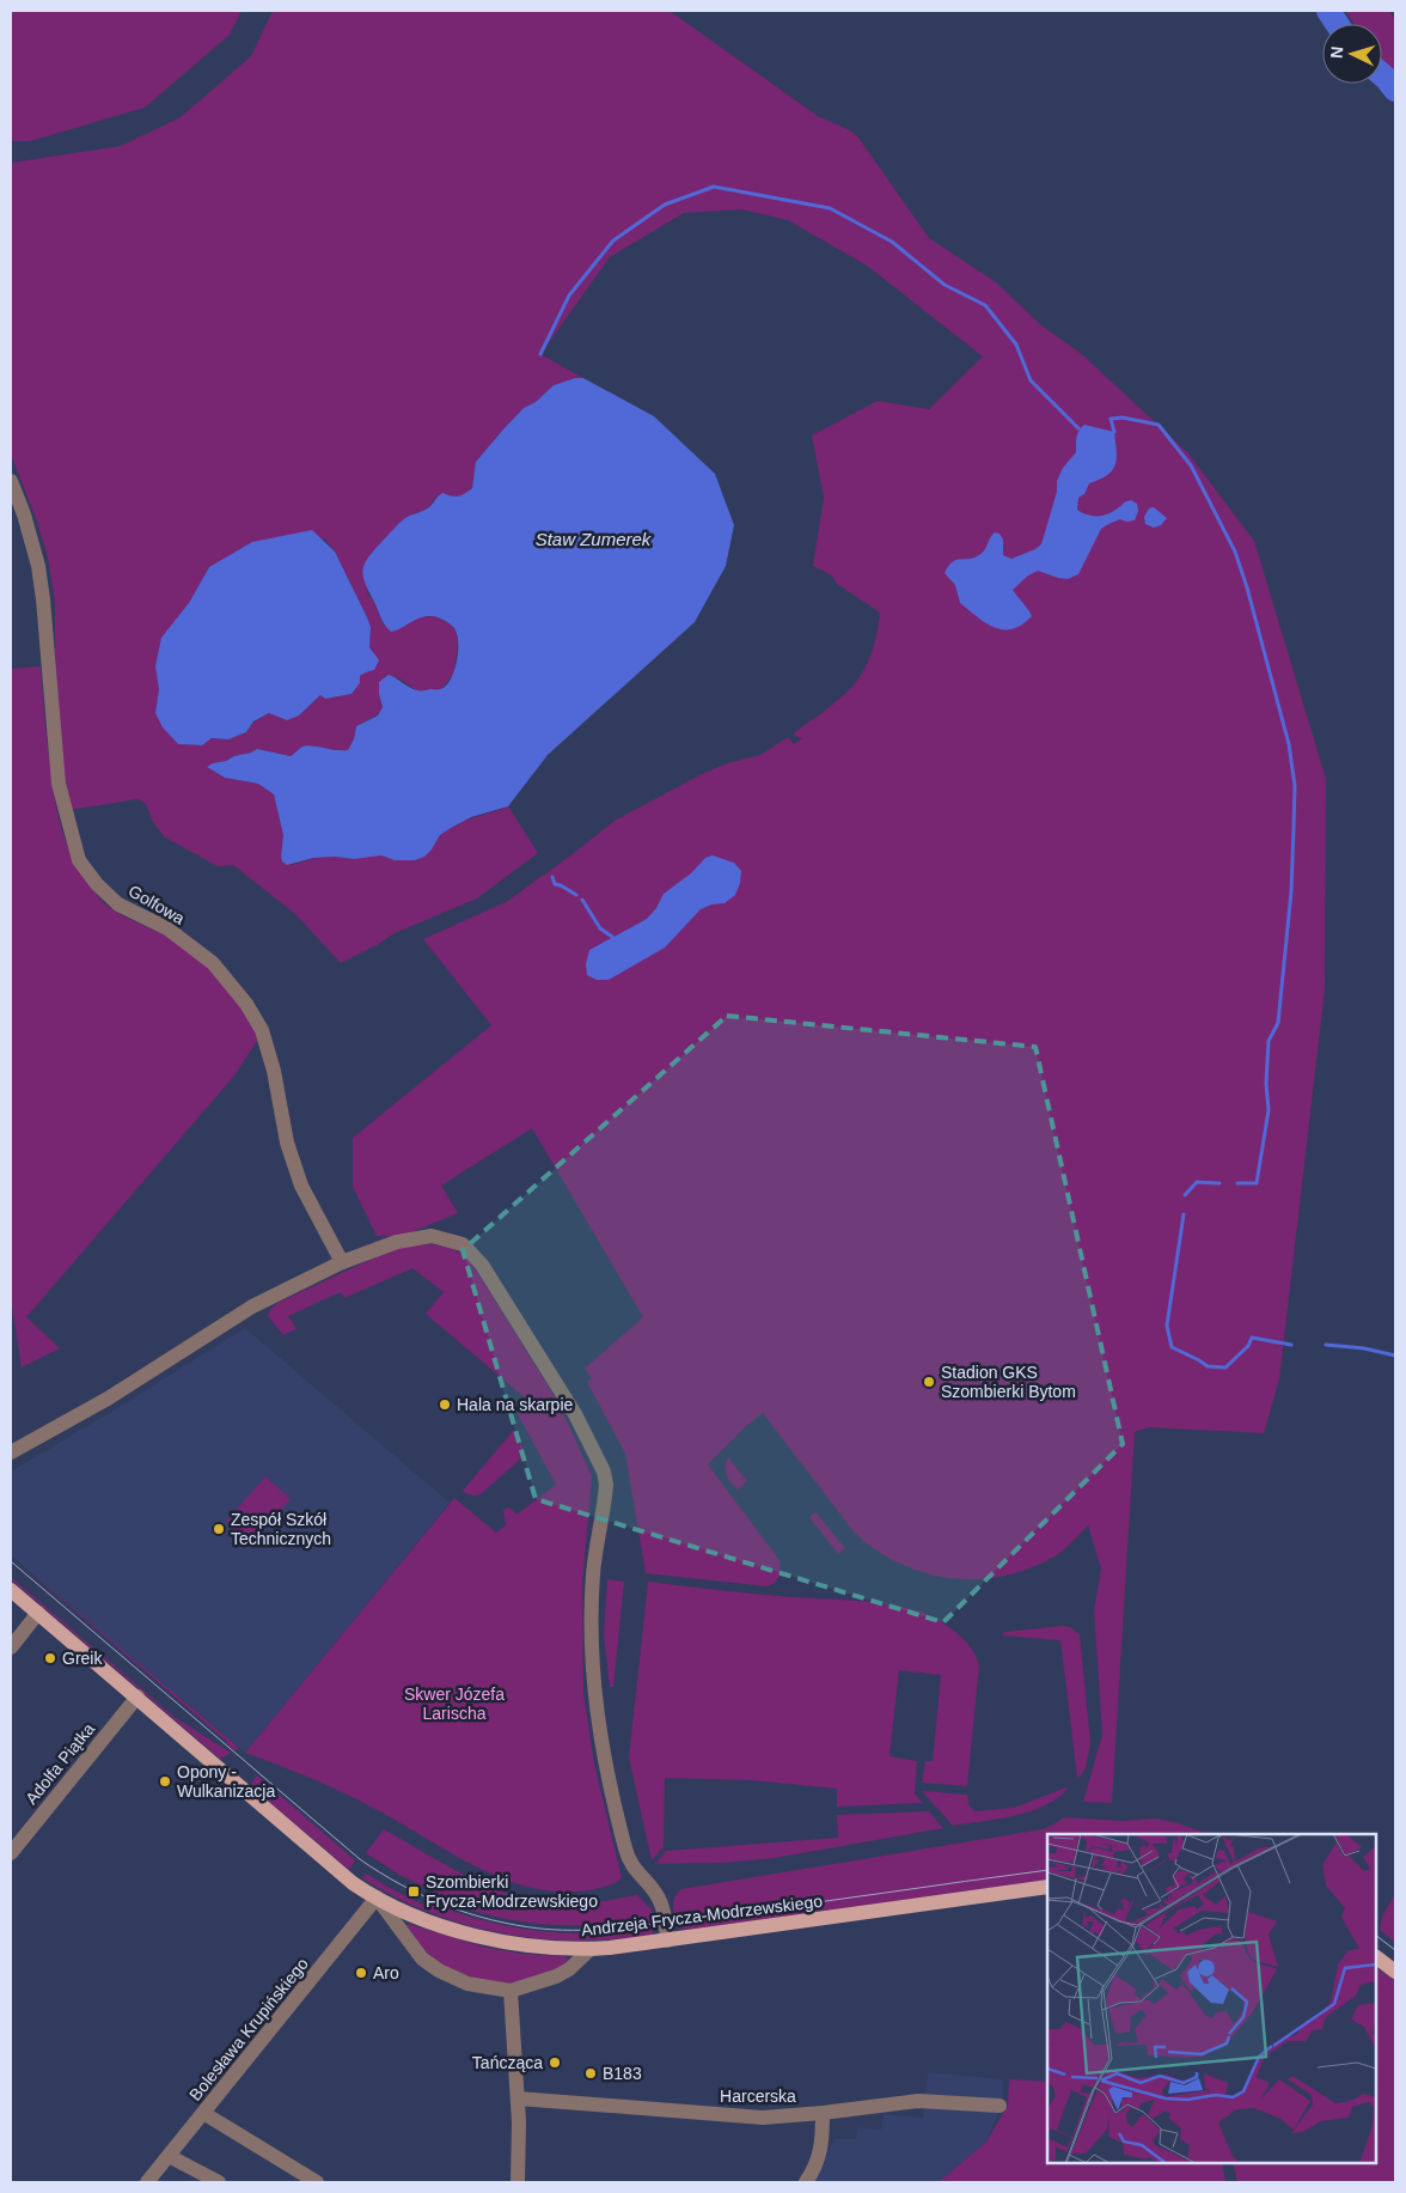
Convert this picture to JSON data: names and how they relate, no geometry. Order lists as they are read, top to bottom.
{
  "streets": {
    "main road": ["Andrzeja Frycza-Modrzewskiego"],
    "street": [
      "Golfowa",
      "Adolfa Piątka",
      "Bolesława Krupińskiego",
      "Harcerska"
    ]
  },
  "crossings": [
    ["Adolfa Piątka", "Andrzeja Frycza-Modrzewskiego"],
    ["Andrzeja Frycza-Modrzewskiego", "Bolesława Krupińskiego"]
  ],
  "water": ["Staw Zumerek"],
  "parks": ["Skwer Józefa Larischa"],
  "places": {
    "other": [
      "Stadion GKS Szombierki Bytom",
      "Hala na skarpie",
      "Zespół Szkół Technicznych",
      "Greik",
      "Opony - Wulkanizacja",
      "Aro",
      "Tańcząca",
      "B183"
    ],
    "transit": ["Szombierki Frycza-Modrzewskiego"]
  },
  "north": "left"
}
